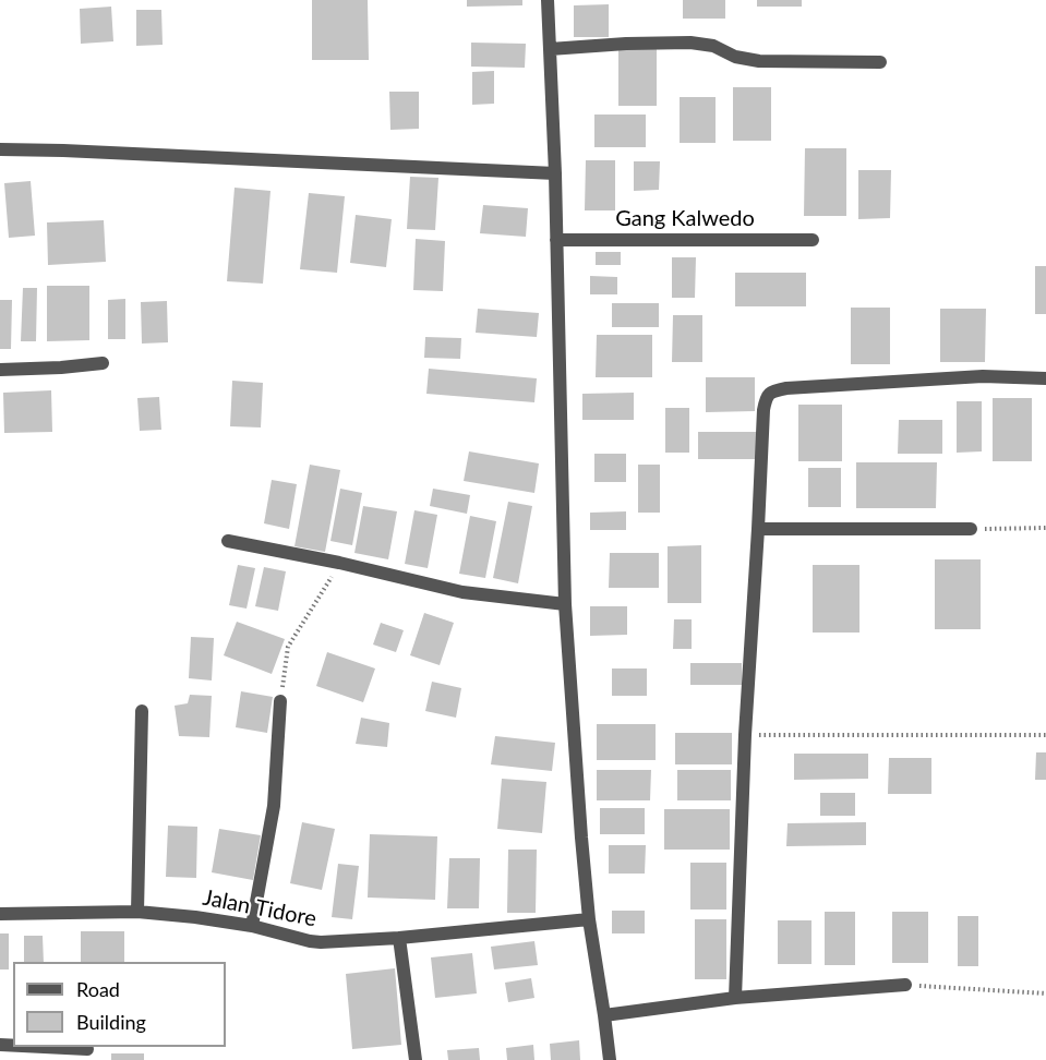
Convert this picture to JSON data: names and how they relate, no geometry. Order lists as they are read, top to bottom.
{
  "streets": {
    "street": ["Gang Kalwedo", "Jalan Tidore"]
  },
  "legend": ["Road", "Building"]
}
